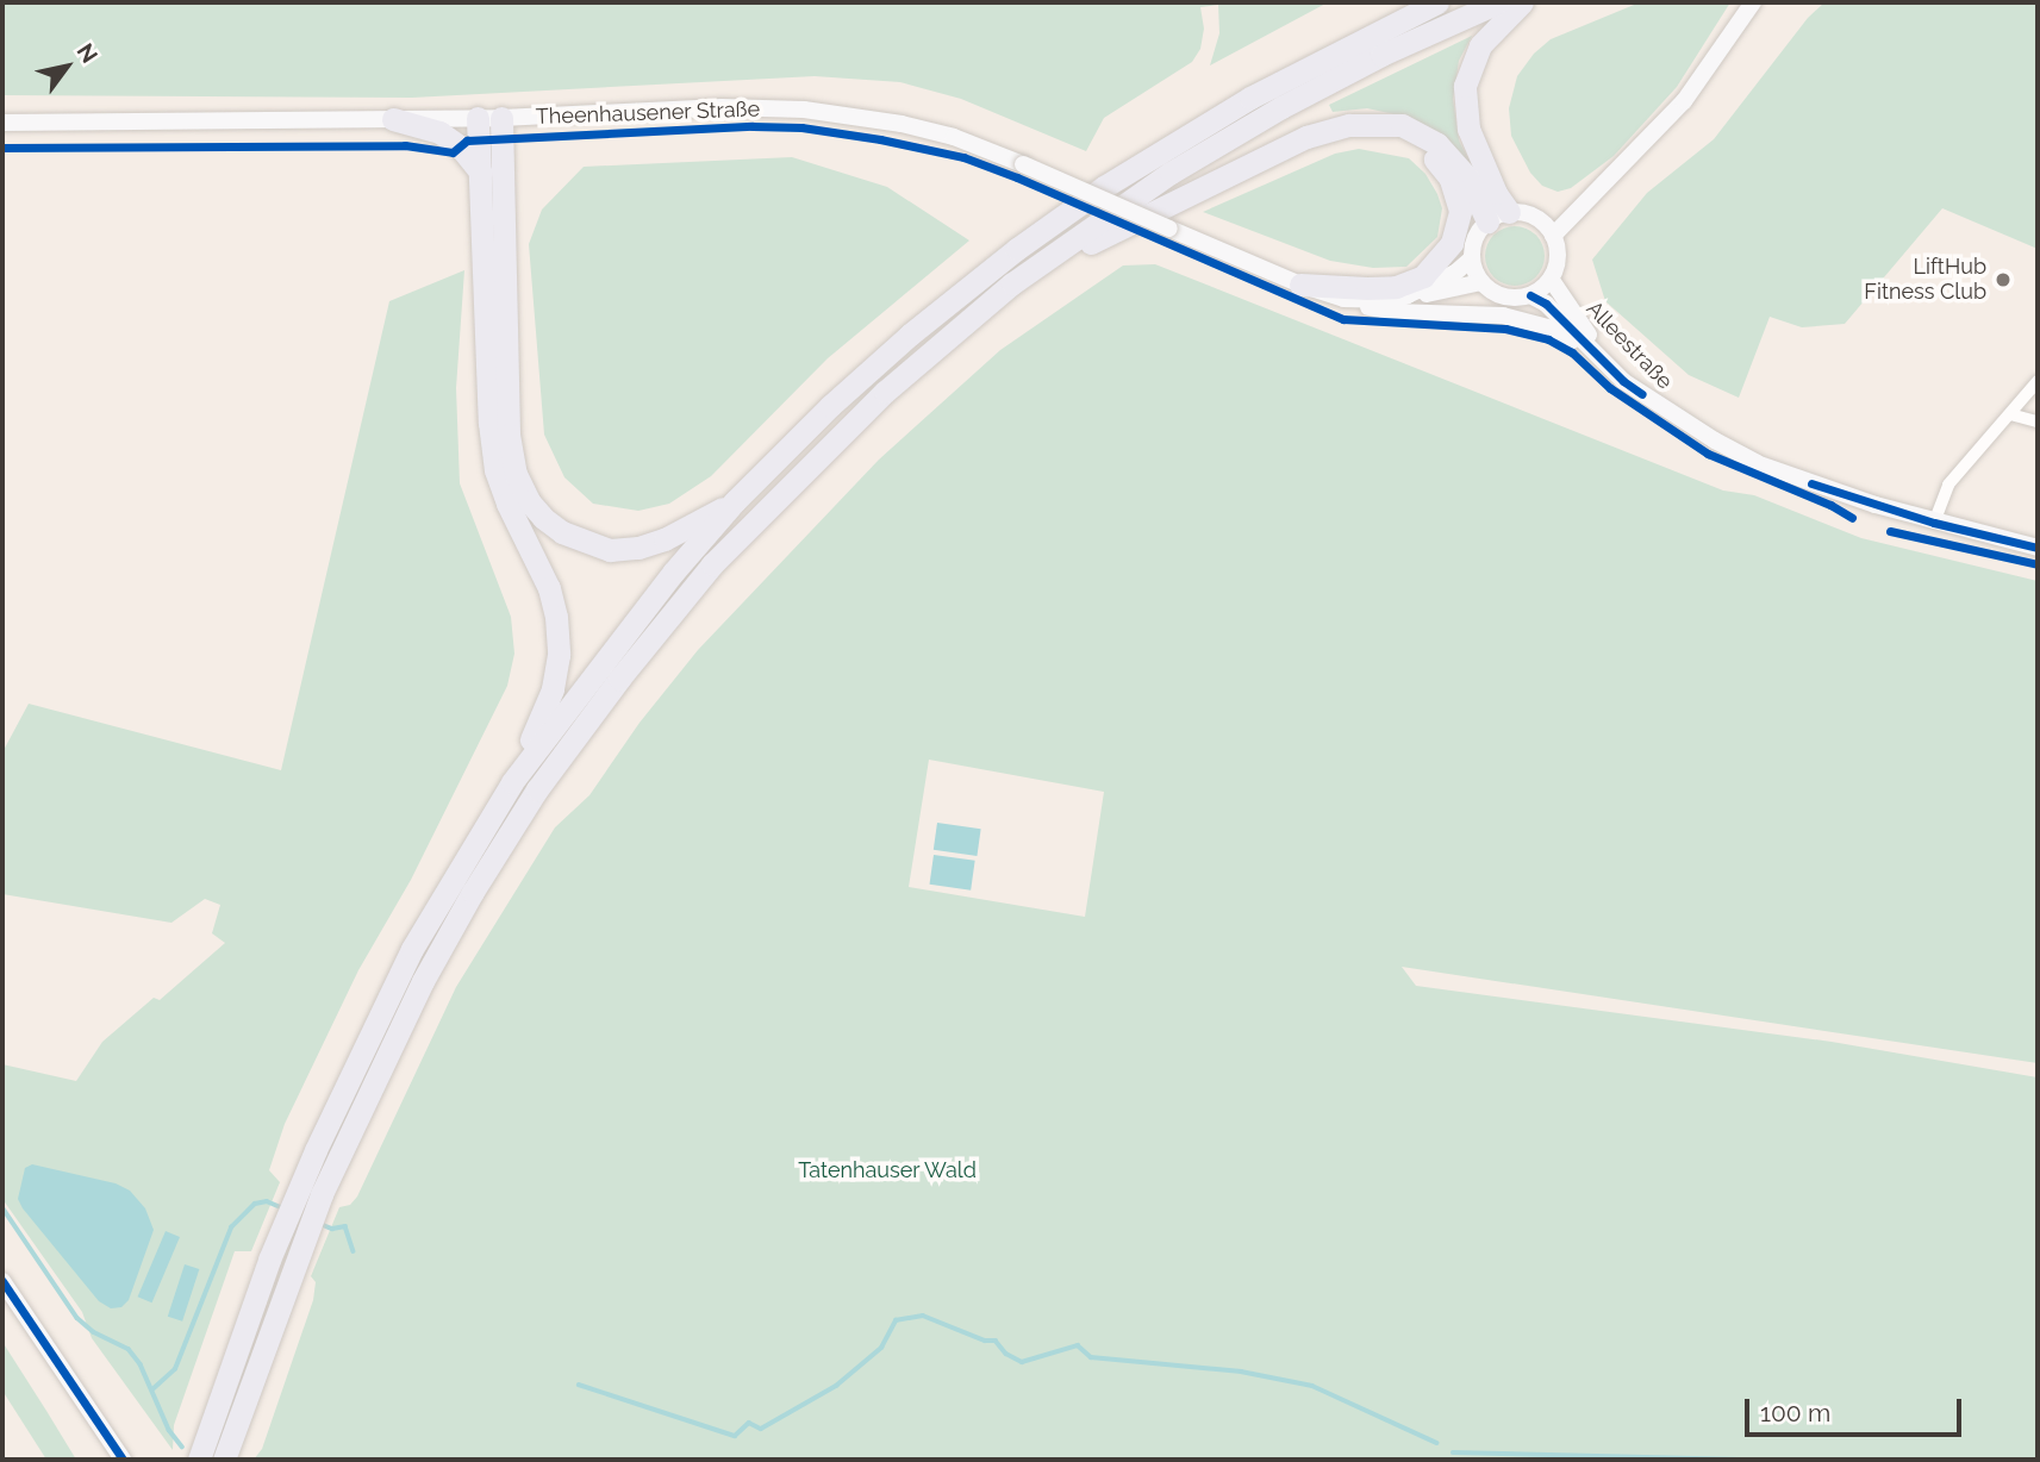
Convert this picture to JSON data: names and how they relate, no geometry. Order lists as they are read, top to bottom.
{
  "streets": {
    "main road": ["Theenhausener Straße", "Alleestraße"]
  },
  "crossings": [
    ["Theenhausener Straße", "Alleestraße"]
  ],
  "parks": ["Tatenhauser Wald"],
  "places": ["LiftHub Fitness Club"],
  "scale_bar": "100 m",
  "north": "top right"
}
